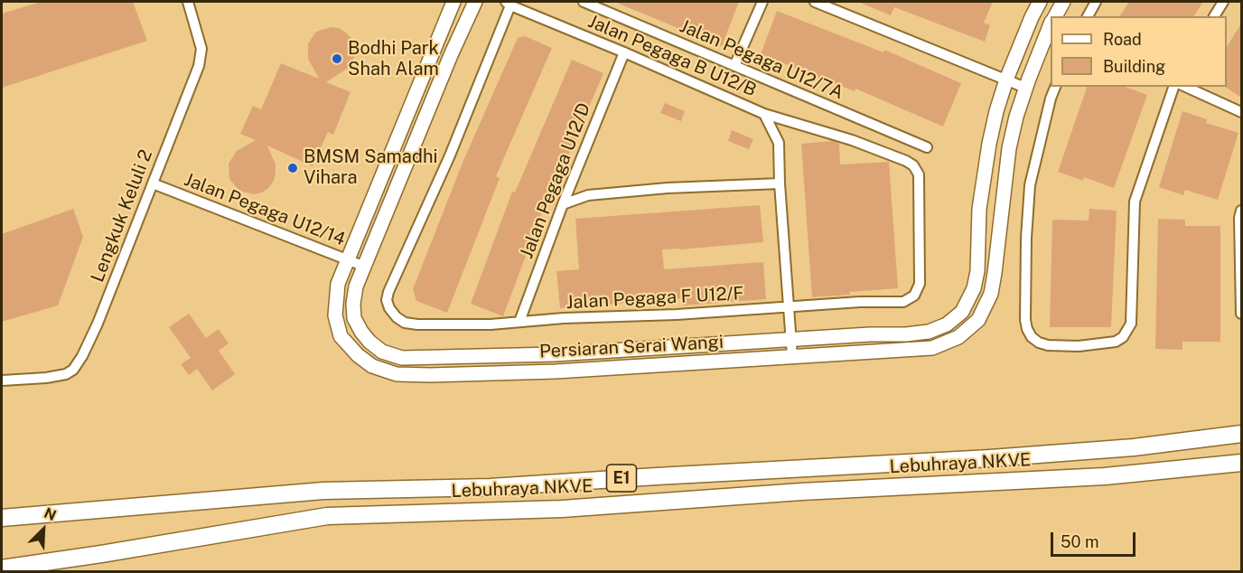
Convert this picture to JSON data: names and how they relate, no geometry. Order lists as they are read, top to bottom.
{
  "streets": {
    "highway": ["Lebuhraya NKVE", "E1"],
    "street": [
      "Jalan Pegaga B U12/B",
      "Jalan Pegaga U12/7A",
      "Jalan Pegaga U12/D",
      "Jalan Pegaga U12/14",
      "Lengkuk Keluli 2",
      "Jalan Pegaga F U12/F",
      "Persiaran Serai Wangi"
    ]
  },
  "crossings": [
    ["Jalan Pegaga B U12/B", "Jalan Pegaga U12/D"],
    ["Jalan Pegaga B U12/B", "Jalan Pegaga F U12/F"],
    ["Jalan Pegaga B U12/B", "Persiaran Serai Wangi"],
    ["Jalan Pegaga U12/D", "Jalan Pegaga F U12/F"],
    ["Jalan Pegaga U12/14", "Lengkuk Keluli 2"],
    ["Jalan Pegaga U12/14", "Persiaran Serai Wangi"]
  ],
  "places": ["Bodhi Park Shah Alam", "BMSM Samadhi Vihara"],
  "legend": ["Road", "Building"],
  "scale_bar": "50 m",
  "north": "top right"
}
